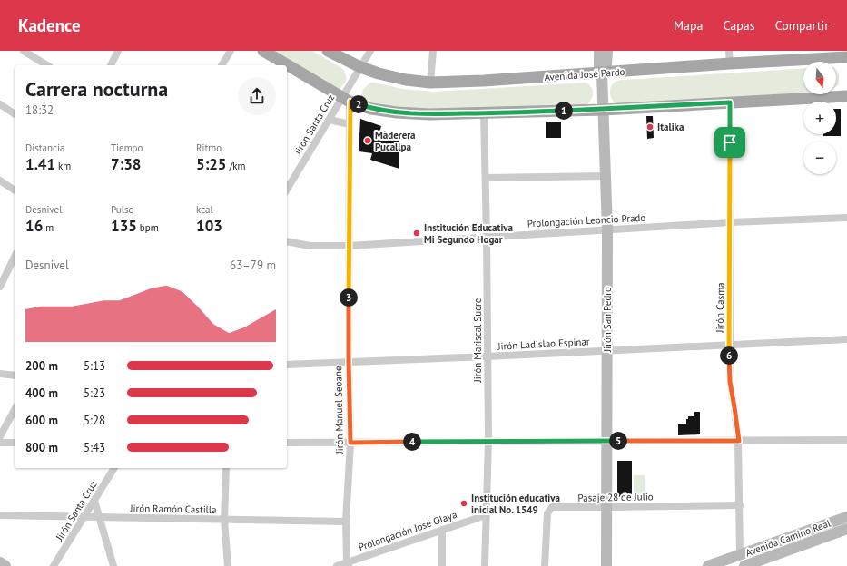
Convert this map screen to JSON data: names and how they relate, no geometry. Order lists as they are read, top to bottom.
{
  "streets": {
    "main road": ["Avenida José Pardo", "Jirón San Pedro", "Avenida Camino Real"],
    "street": [
      "Jirón Santa Cruz",
      "Prolongación Leoncio Prado",
      "Jirón Casma",
      "Jirón Mariscal Sucre",
      "Jirón Ladislao Espinar",
      "Jirón Manuel Seoane",
      "Pasaje 28 de Julio",
      "Jirón Ramón Castilla",
      "Prolongación José Olaya"
    ]
  },
  "crossings": [
    ["Avenida José Pardo", "Jirón Santa Cruz"],
    ["Avenida José Pardo", "Jirón San Pedro"],
    ["Jirón Santa Cruz", "Jirón Manuel Seoane"],
    ["Jirón Santa Cruz", "Jirón Ramón Castilla"],
    ["Prolongación Leoncio Prado", "Jirón Casma"],
    ["Prolongación Leoncio Prado", "Jirón San Pedro"],
    ["Prolongación Leoncio Prado", "Jirón Mariscal Sucre"],
    ["Prolongación Leoncio Prado", "Jirón Manuel Seoane"],
    ["Jirón Casma", "Jirón Ladislao Espinar"],
    ["Jirón Casma", "Pasaje 28 de Julio"],
    ["Jirón Casma", "Avenida Camino Real"],
    ["Jirón San Pedro", "Jirón Ladislao Espinar"],
    ["Jirón San Pedro", "Pasaje 28 de Julio"],
    ["Jirón Mariscal Sucre", "Jirón Ladislao Espinar"],
    ["Jirón Mariscal Sucre", "Prolongación José Olaya"],
    ["Jirón Ladislao Espinar", "Jirón Manuel Seoane"],
    ["Jirón Manuel Seoane", "Jirón Ramón Castilla"],
    ["Jirón Manuel Seoane", "Prolongación José Olaya"]
  ],
  "places": [
    "Italika",
    "Maderera Pucallpa",
    "Institución Educativa Mi Segundo Hogar",
    "Institución educativa inicial No. 1549"
  ],
  "north": "bottom",
  "page": {
    "header": "Kadence",
    "nav": ["Mapa", "Capas", "Compartir"],
    "map_buttons": ["+", "−"],
    "heading": ["Carrera nocturna", "18:32"],
    "pins": [
      "2",
      "1",
      "3",
      "6",
      "5",
      "4"
    ],
    "stats": [
      ["Distancia", "1.41 km"],
      ["Tiempo", "7:38"],
      ["Ritmo", "5:25 /km"],
      ["Desnivel", "16 m"],
      ["Pulso", "135 bpm"],
      ["kcal", "103"]
    ],
    "chart": ["Desnivel", "63–79 m"],
    "list": [
      {
        "name": "200 m",
        "note": "5:13"
      },
      {
        "name": "400 m",
        "note": "5:23"
      },
      {
        "name": "600 m",
        "note": "5:28"
      },
      {
        "name": "800 m",
        "note": "5:43"
      }
    ]
  }
}
